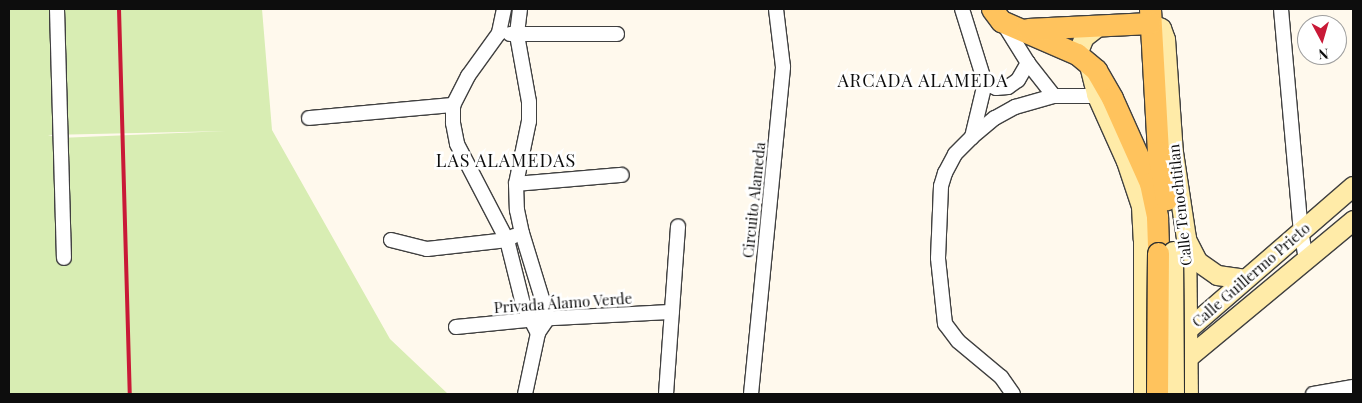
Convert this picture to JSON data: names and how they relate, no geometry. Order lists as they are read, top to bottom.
{
  "streets": {
    "main road": ["Calle Tenochtitlan"],
    "street": ["Circuito Alameda", "Calle Guillermo Prieto", "Privada Álamo Verde"]
  },
  "crossings": [
    ["Calle Tenochtitlan", "Calle Guillermo Prieto"]
  ],
  "districts": ["ARCADA ALAMEDA", "LAS ALAMEDAS"],
  "north": "bottom"
}
